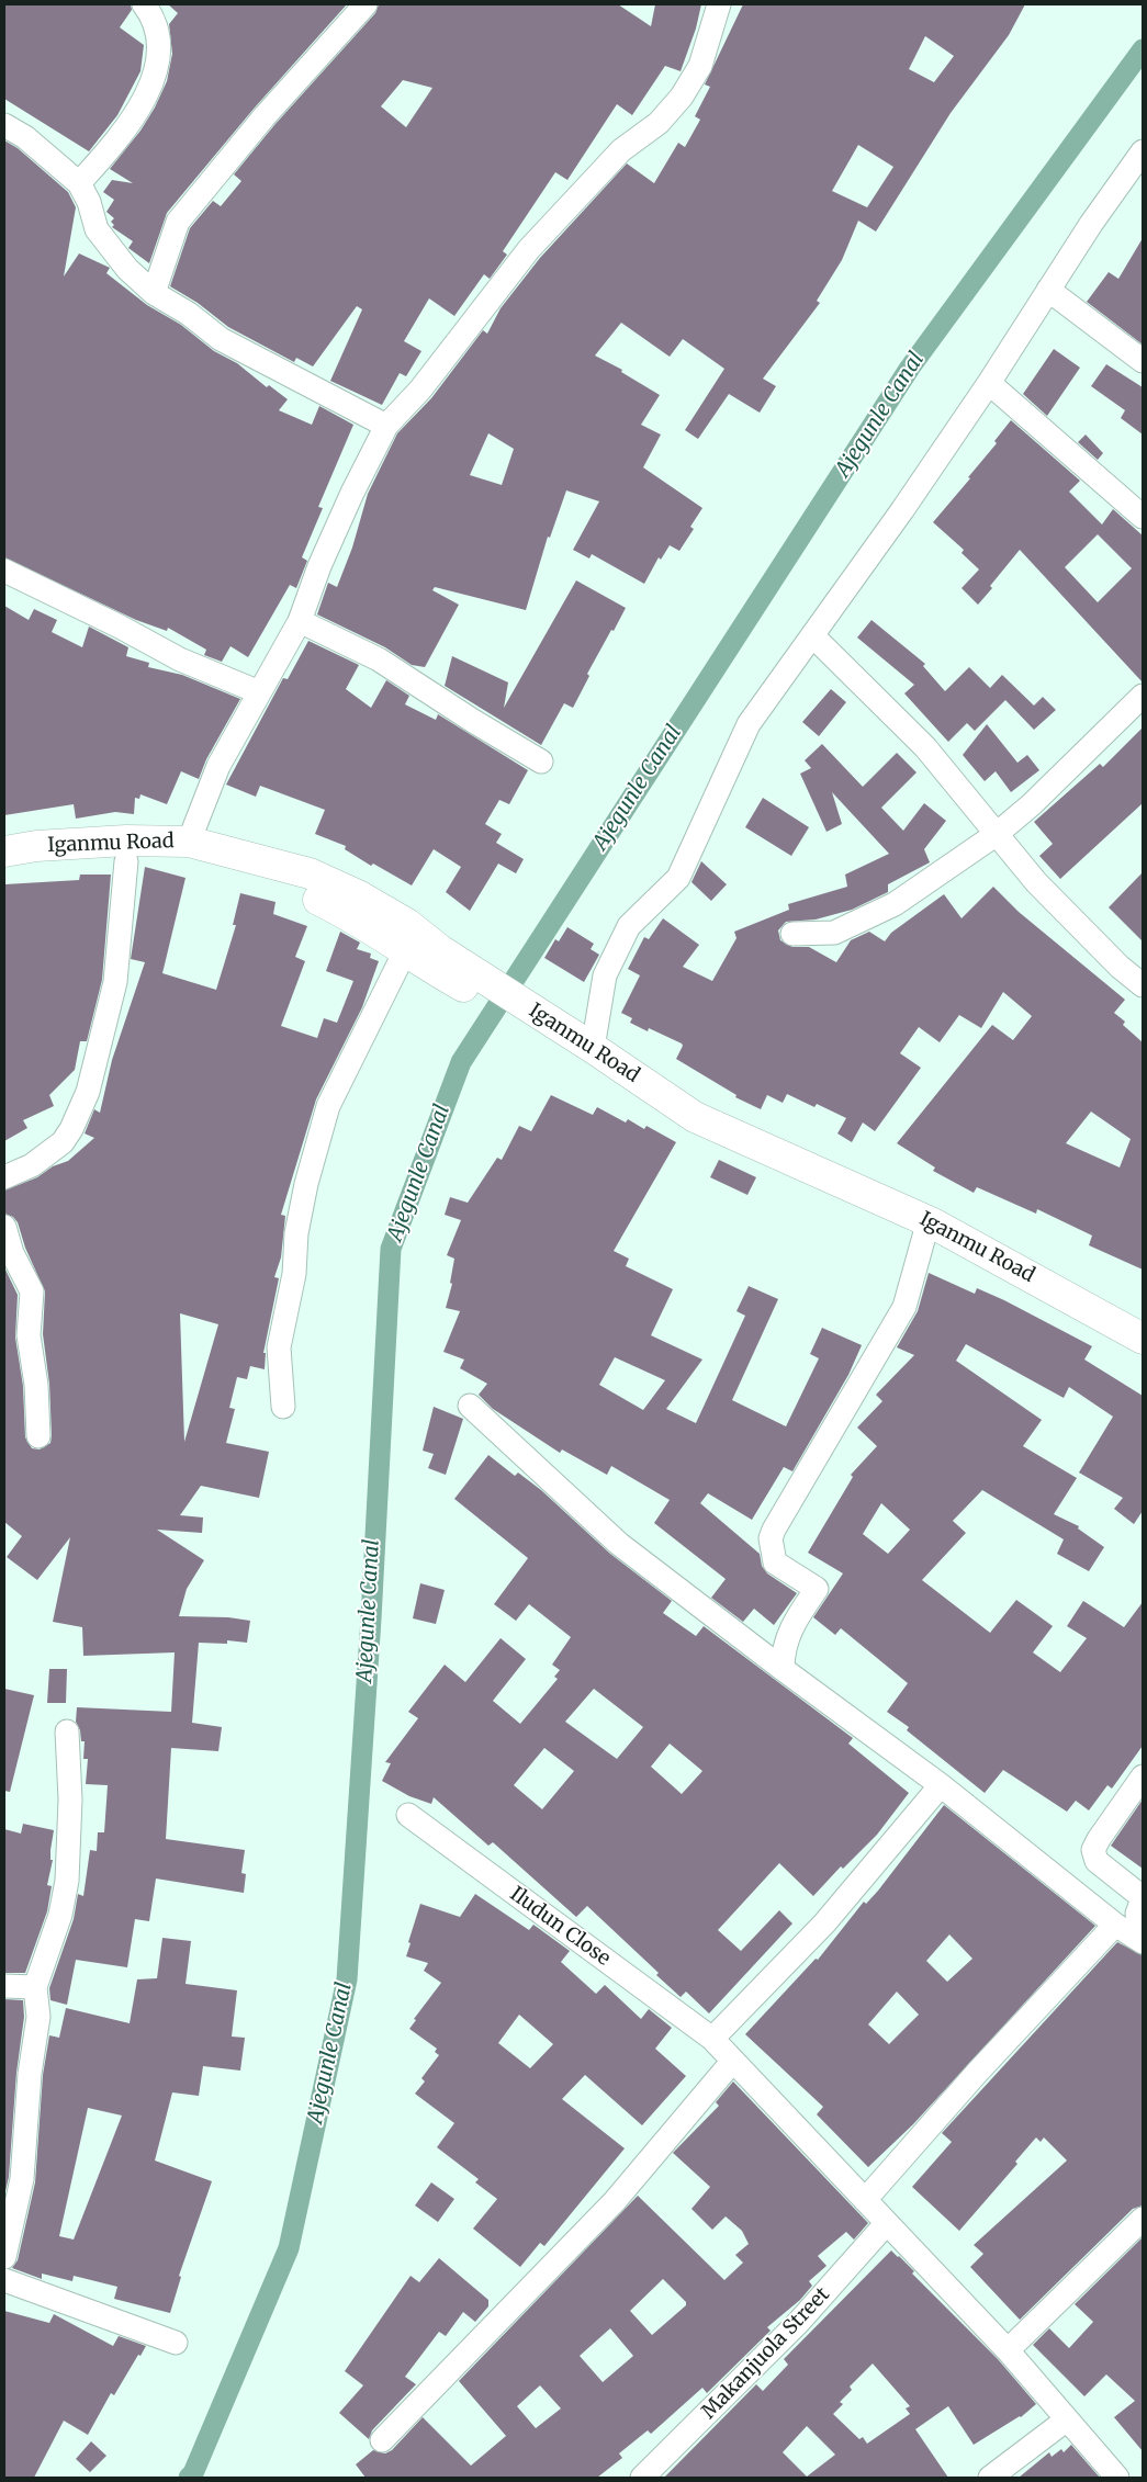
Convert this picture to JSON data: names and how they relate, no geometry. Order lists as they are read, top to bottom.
{
  "streets": {
    "main road": ["Iganmu Road"],
    "street": ["Iludun Close", "Makanjuola Street"]
  },
  "crossings": [
    ["Iludun Close", "Makanjuola Street"]
  ],
  "water": ["Ajegunle Canal"]
}
